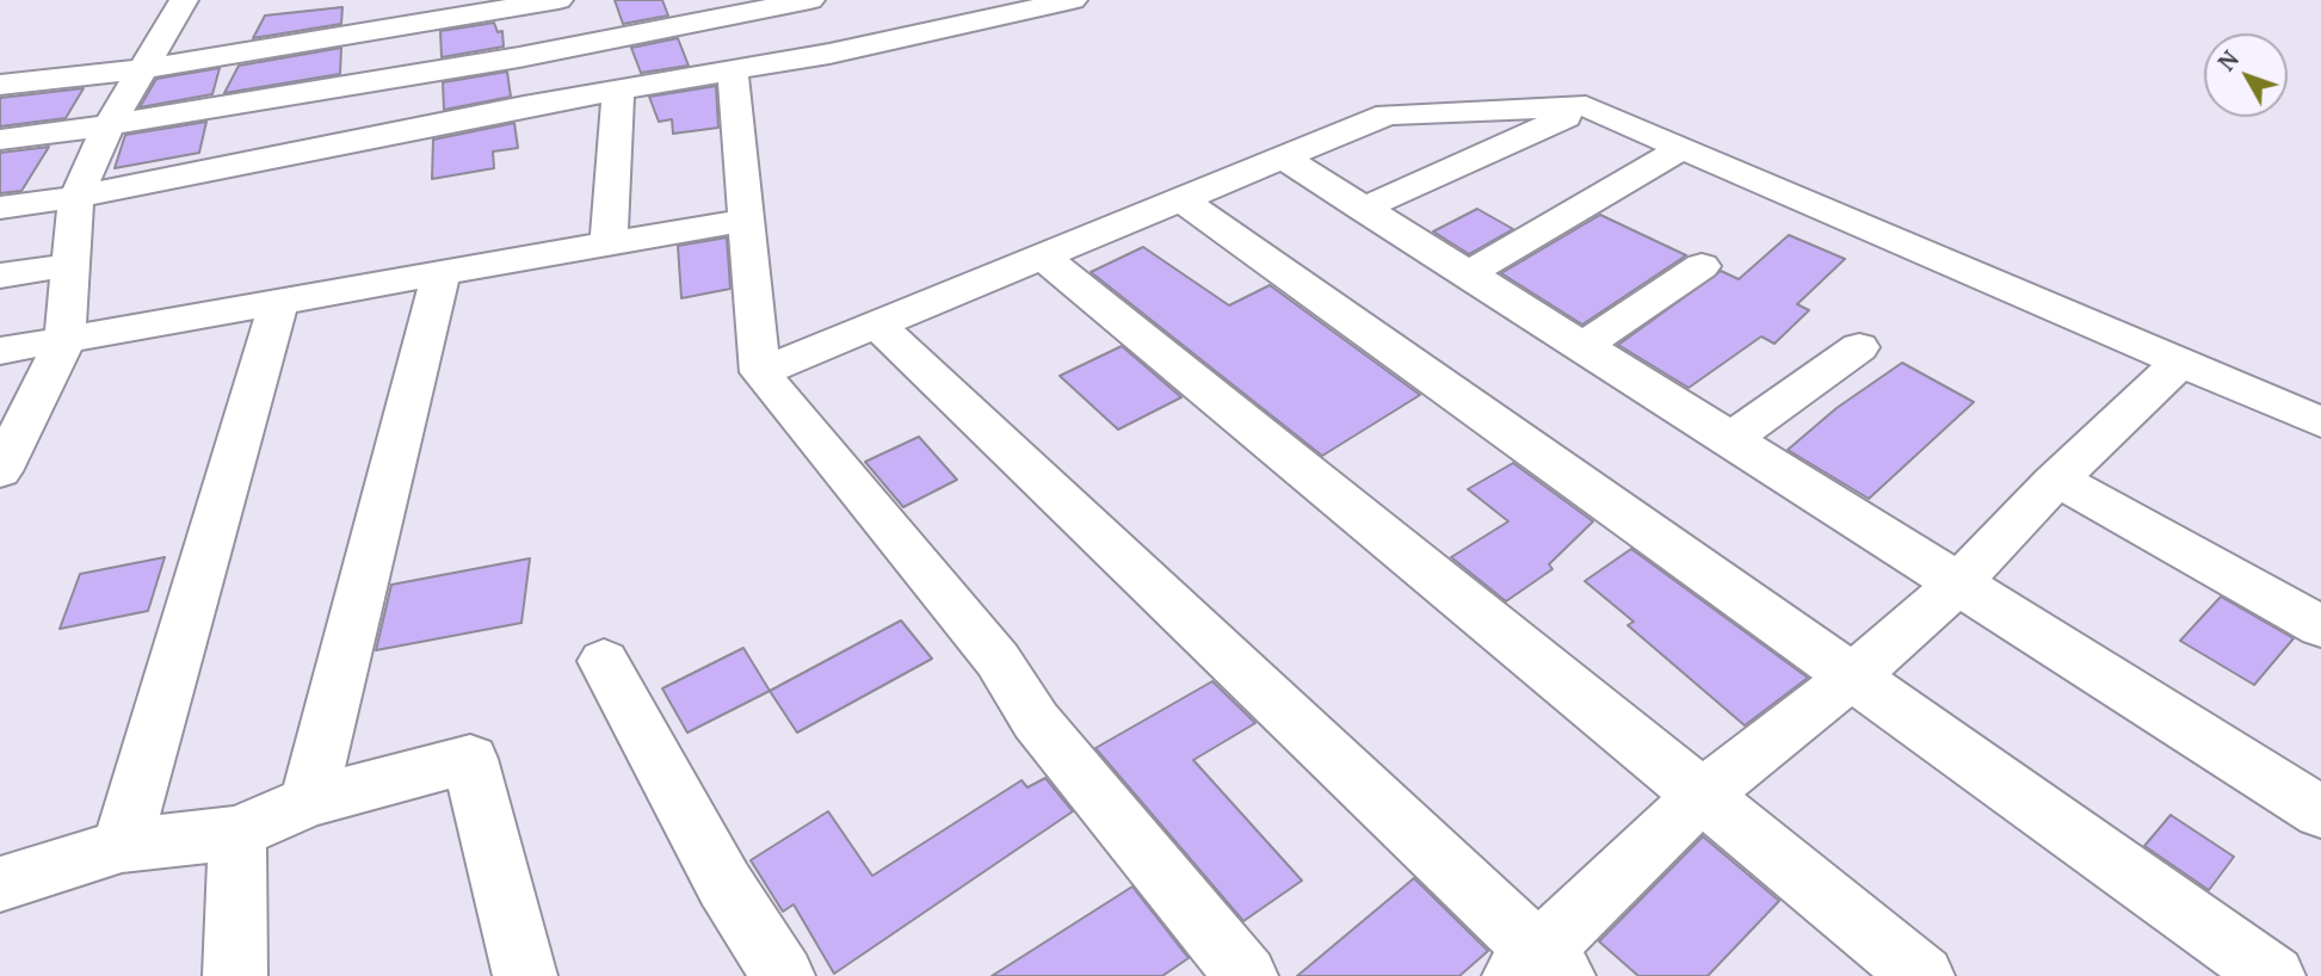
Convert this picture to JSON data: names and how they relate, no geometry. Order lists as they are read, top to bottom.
{
  "north": "top left"
}
